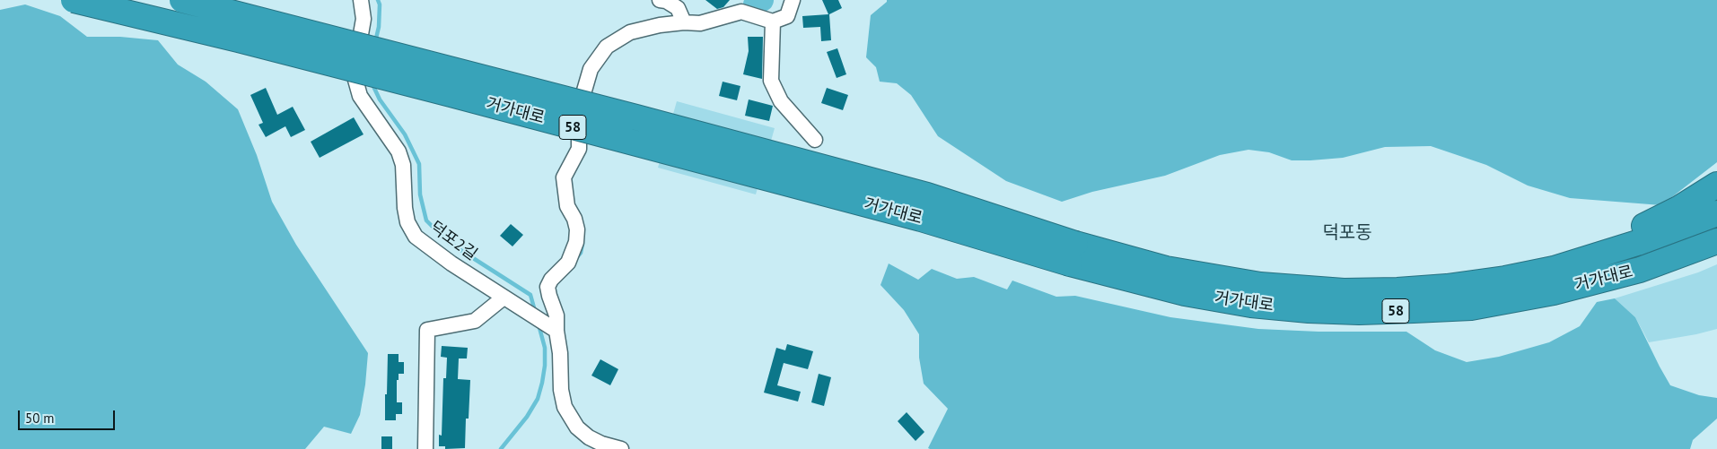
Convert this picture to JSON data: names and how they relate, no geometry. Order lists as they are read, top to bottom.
{
  "streets": {
    "highway": ["거가대로", "58"],
    "street": ["덕포2길"]
  },
  "districts": ["덕포동"],
  "scale_bar": "50 m"
}
